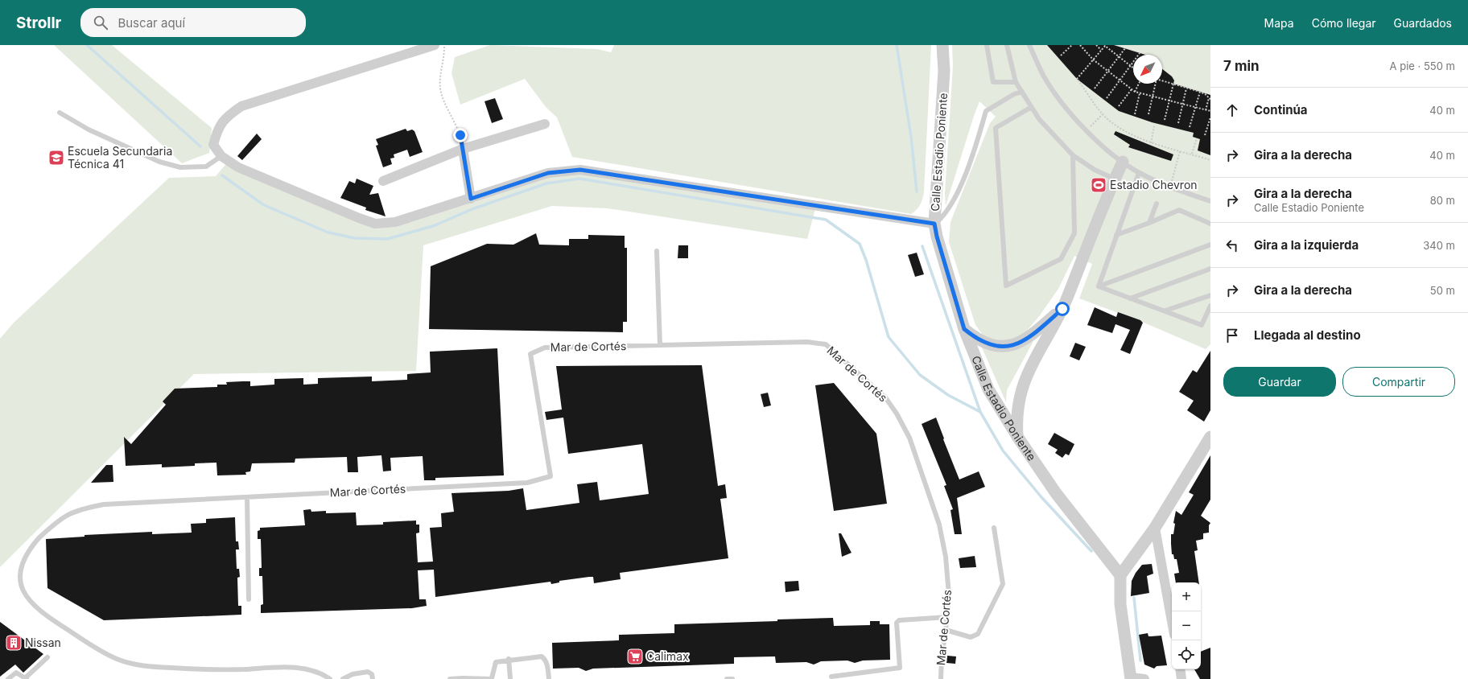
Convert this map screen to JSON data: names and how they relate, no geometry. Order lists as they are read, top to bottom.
{
  "streets": {
    "street": ["Calle Estadio Poniente"],
    "lane": ["Mar de Cortés"]
  },
  "places": {
    "school or university": ["Escuela Secundaria Técnica 41"],
    "sports": ["Estadio Chevron"],
    "building": ["Nissan"],
    "supermarket": ["Calimax"]
  },
  "north": "bottom left",
  "page": {
    "header": "Strollr",
    "search": "Buscar aquí",
    "nav": ["Mapa", "Cómo llegar", "Guardados"],
    "heading": ["7 min", "A pie · 550 m"],
    "list": [
      ["Continúa", "40 m"],
      ["Gira a la derecha", "40 m"],
      ["Gira a la derecha", "Calle Estadio Poniente", "80 m"],
      ["Gira a la izquierda", "340 m"],
      ["Gira a la derecha", "50 m"],
      "Llegada al destino"
    ],
    "buttons": ["Guardar", "Compartir"],
    "map_buttons": ["+", "−"]
  }
}
